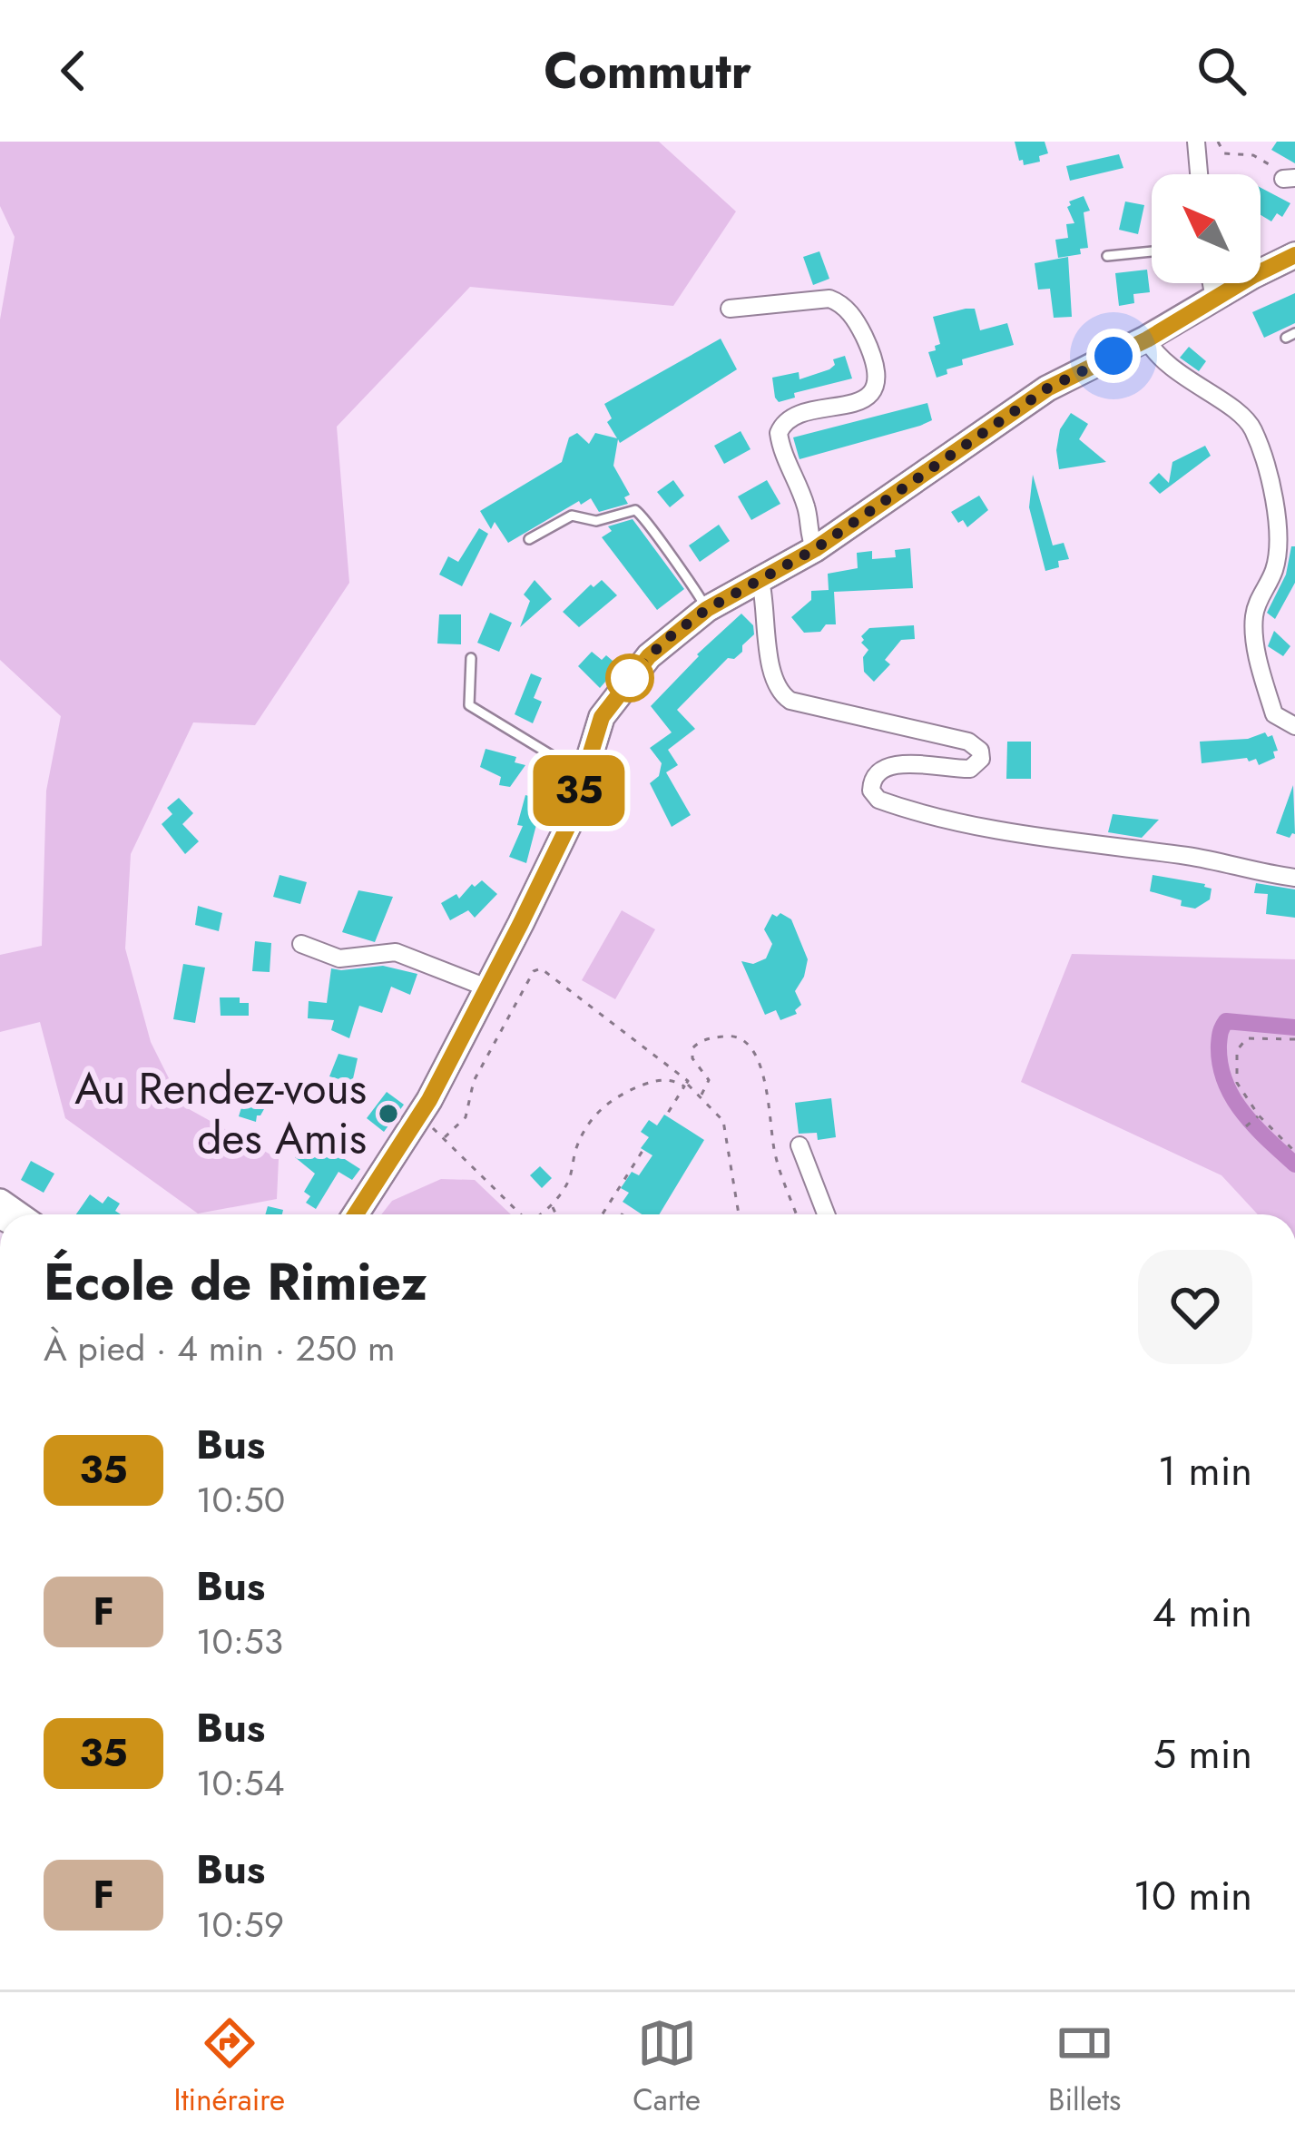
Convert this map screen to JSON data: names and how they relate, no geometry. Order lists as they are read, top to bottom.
{
  "places": ["Au Rendez-vous des Amis"],
  "lines": ["bus line 35"],
  "north": "top left",
  "page": {
    "header": "Commutr",
    "on_map": "35",
    "heading": ["École de Rimiez", "À pied · 4 min · 250 m"],
    "list": [
      {
        "mark": "35",
        "name": "Bus",
        "note": "10:50",
        "value": "1 min"
      },
      {
        "mark": "F",
        "name": "Bus",
        "note": "10:53",
        "value": "4 min"
      },
      {
        "mark": "35",
        "name": "Bus",
        "note": "10:54",
        "value": "5 min"
      },
      {
        "mark": "F",
        "name": "Bus",
        "note": "10:59",
        "value": "10 min"
      }
    ],
    "tabs": ["Itinéraire", "Carte", "Billets"]
  }
}
